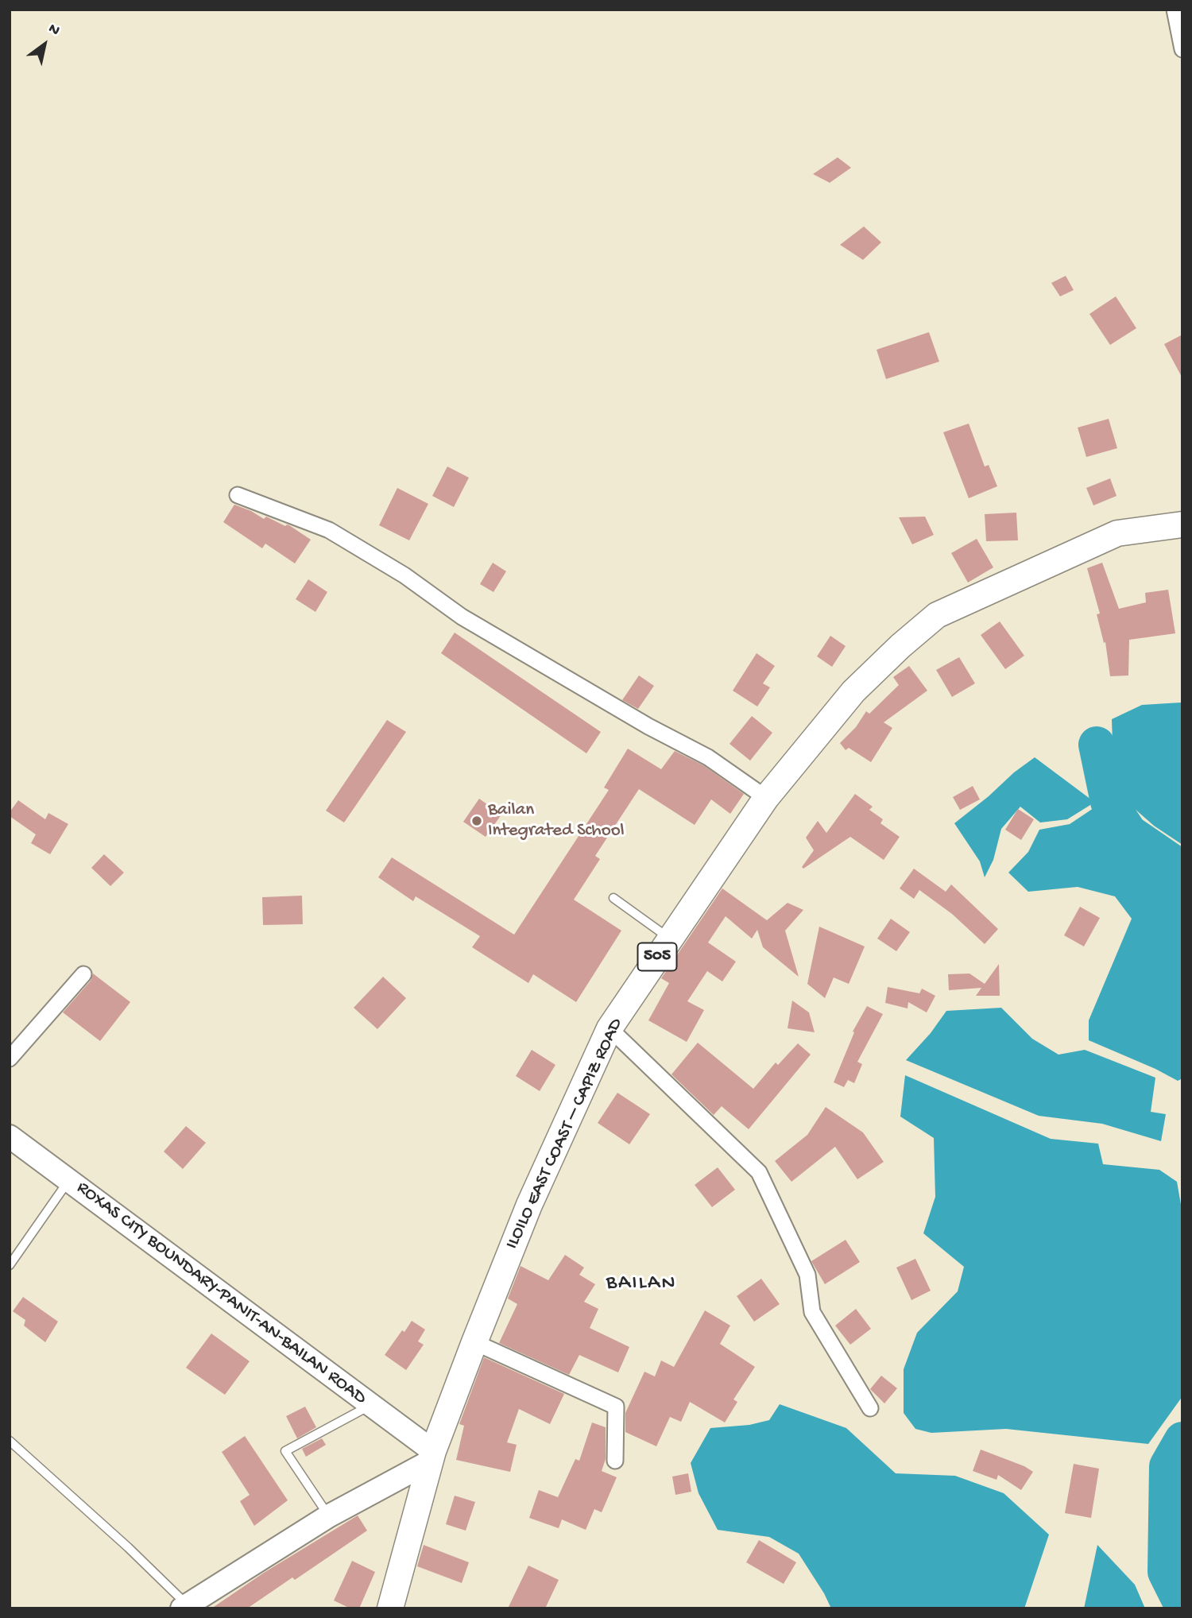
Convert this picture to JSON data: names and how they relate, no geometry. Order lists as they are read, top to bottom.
{
  "streets": {
    "main road": ["505", "ILOILO EAST COAST – CAPIZ ROAD", "ROXAS CITY BOUNDARY-PANIT-AN-BAILAN ROAD"]
  },
  "crossings": [
    ["ILOILO EAST COAST – CAPIZ ROAD", "ROXAS CITY BOUNDARY-PANIT-AN-BAILAN ROAD"]
  ],
  "districts": ["BAILAN"],
  "places": ["Bailan Integrated School"],
  "north": "top right"
}
